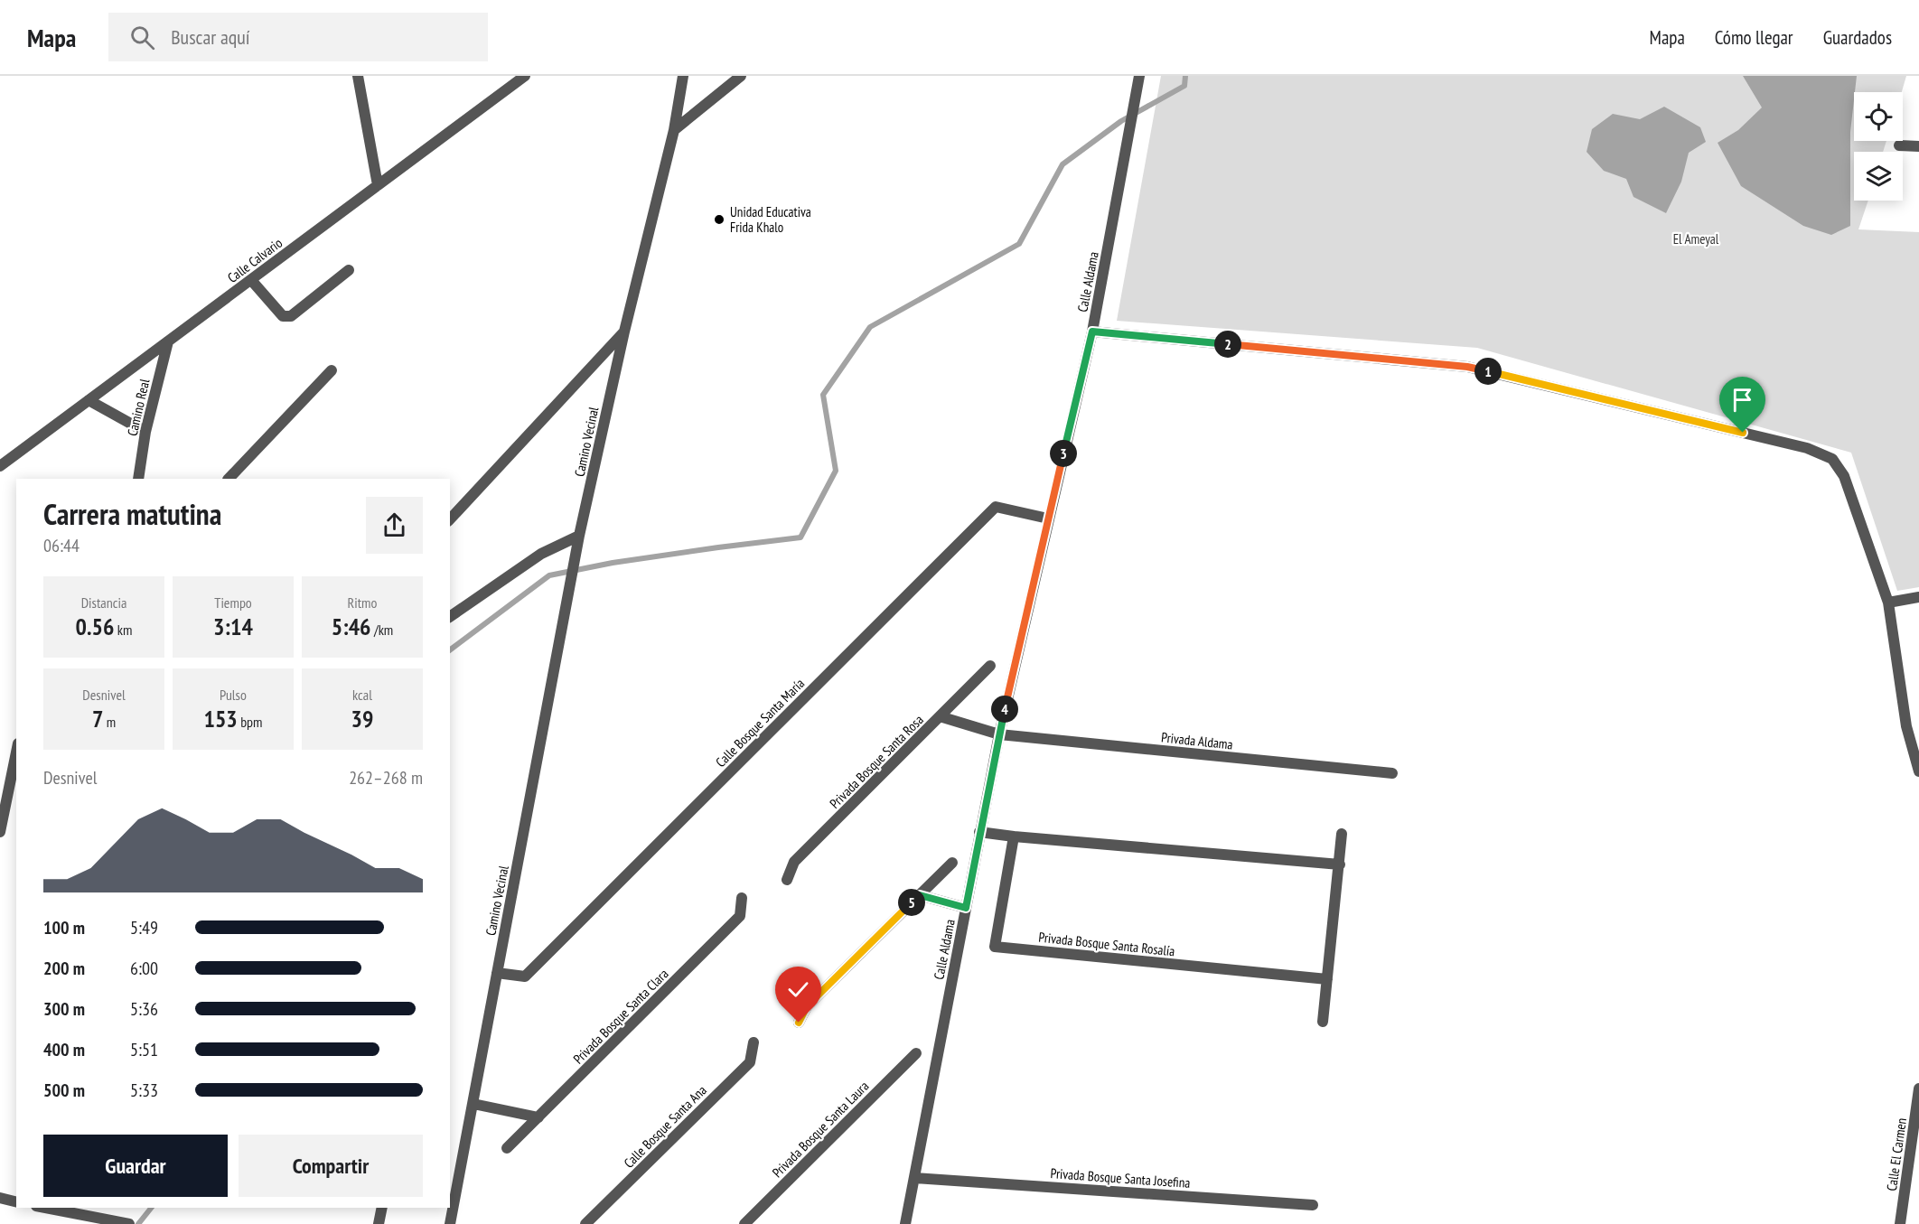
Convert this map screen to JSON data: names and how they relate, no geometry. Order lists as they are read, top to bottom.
{
  "streets": {
    "street": [
      "Calle Calvario",
      "Calle Aldama",
      "Camino Real",
      "Camino Vecinal",
      "Calle Bosque Santa María",
      "Privada Aldama",
      "Privada Bosque Santa Rosa",
      "Privada Bosque Santa Rosalía",
      "Privada Bosque Santa Clara",
      "Calle Bosque Santa Ana",
      "Privada Bosque Santa Laura",
      "Calle El Carmen",
      "Privada Bosque Santa Josefina"
    ]
  },
  "crossings": [
    ["Calle Calvario", "Camino Real"],
    ["Calle Aldama", "Calle Bosque Santa María"],
    ["Calle Aldama", "Privada Aldama"],
    ["Calle Aldama", "Privada Bosque Santa Josefina"],
    ["Camino Vecinal", "Calle Bosque Santa María"],
    ["Privada Aldama", "Privada Bosque Santa Rosa"]
  ],
  "parks": ["El Ameyal"],
  "places": ["Unidad Educativa Frida Khalo"],
  "page": {
    "header": "Mapa",
    "search": "Buscar aquí",
    "nav": ["Mapa", "Cómo llegar", "Guardados"],
    "pins": [
      "2",
      "1",
      "3",
      "4",
      "5"
    ],
    "heading": ["Carrera matutina", "06:44"],
    "stats": [
      ["Distancia", "0.56 km"],
      ["Tiempo", "3:14"],
      ["Ritmo", "5:46 /km"],
      ["Desnivel", "7 m"],
      ["Pulso", "153 bpm"],
      ["kcal", "39"]
    ],
    "chart": ["Desnivel", "262–268 m"],
    "list": [
      {
        "name": "100 m",
        "note": "5:49"
      },
      {
        "name": "200 m",
        "note": "6:00"
      },
      {
        "name": "300 m",
        "note": "5:36"
      },
      {
        "name": "400 m",
        "note": "5:51"
      },
      {
        "name": "500 m",
        "note": "5:33"
      }
    ],
    "buttons": ["Guardar", "Compartir"]
  }
}
